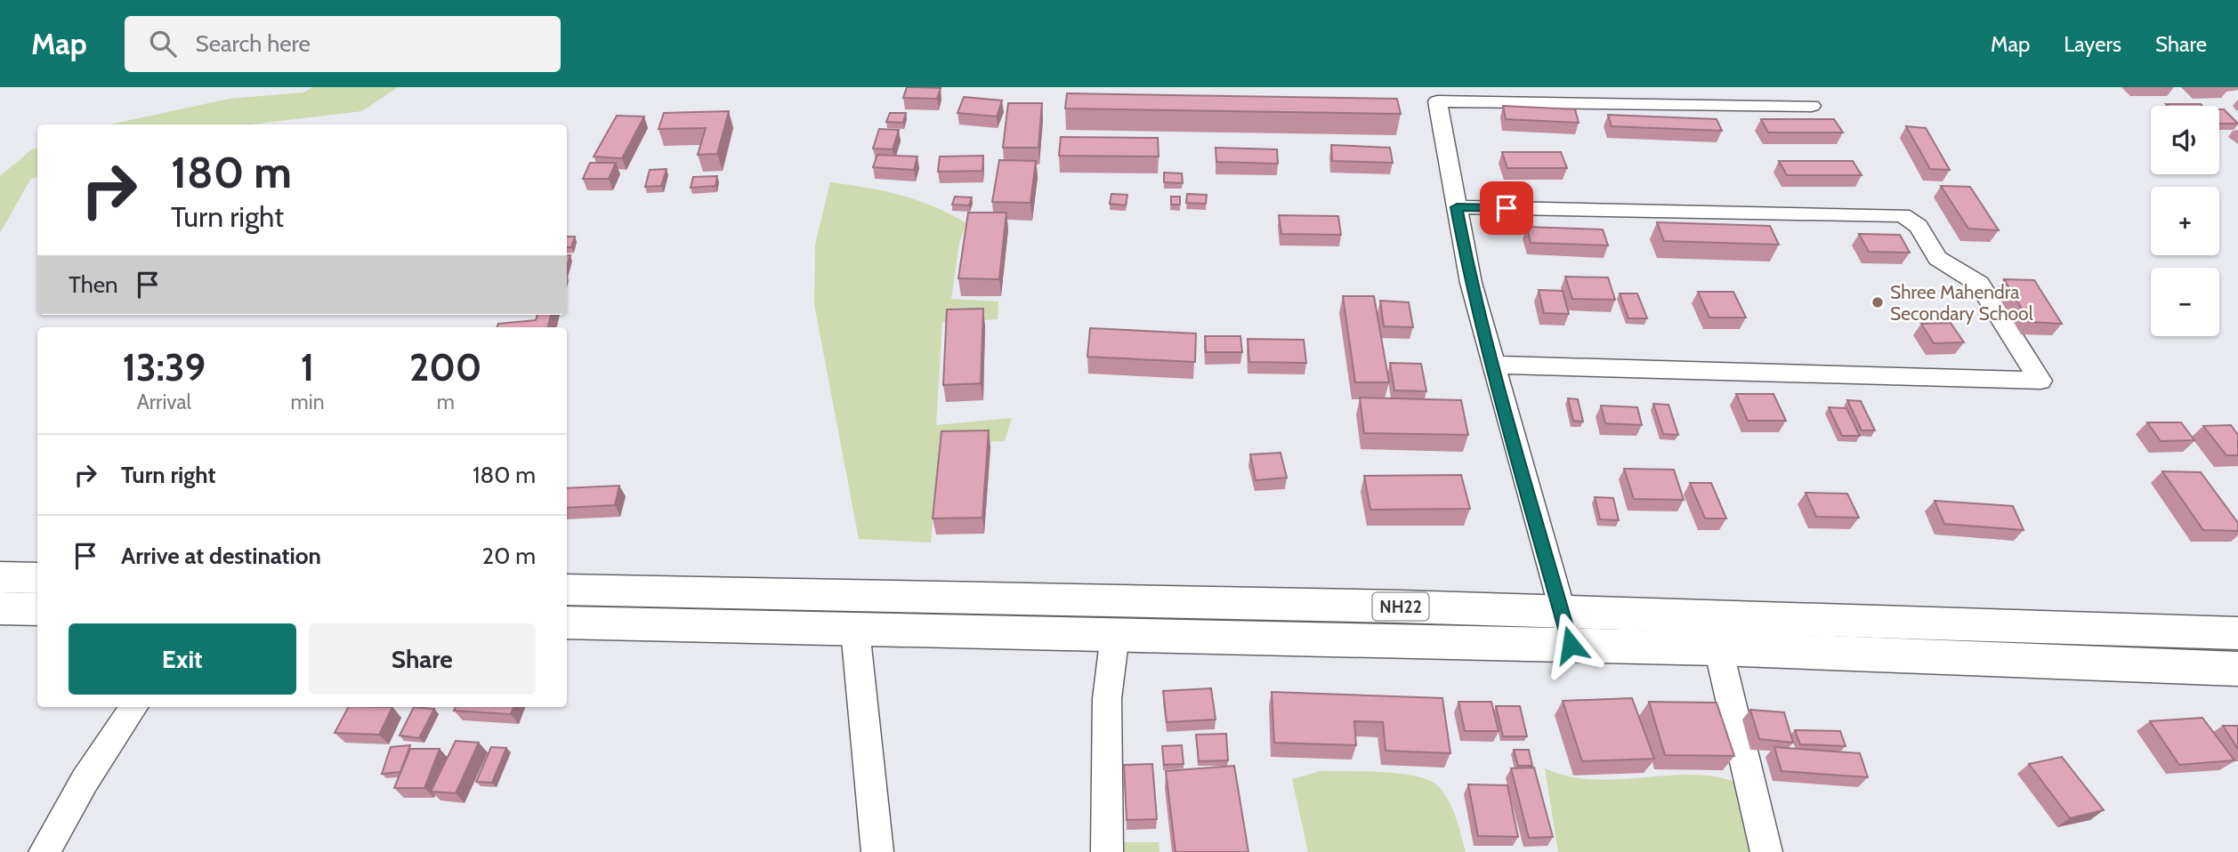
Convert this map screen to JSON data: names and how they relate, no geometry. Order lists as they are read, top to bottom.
{
  "streets": {
    "highway": ["NH22"]
  },
  "places": ["Shree Mahendra Secondary School"],
  "page": {
    "header": "Map",
    "search": "Search here",
    "nav": ["Map", "Layers", "Share"],
    "map_buttons": ["+", "−"],
    "turn": ["180 m", "Turn right"],
    "then": "Then",
    "eta": [
      "13:39",
      "Arrival",
      "1",
      "min",
      "200",
      "m"
    ],
    "list": [
      {
        "name": "Turn right",
        "value": "180 m"
      },
      {
        "name": "Arrive at destination",
        "value": "20 m"
      }
    ],
    "buttons": ["Exit", "Share"]
  }
}
